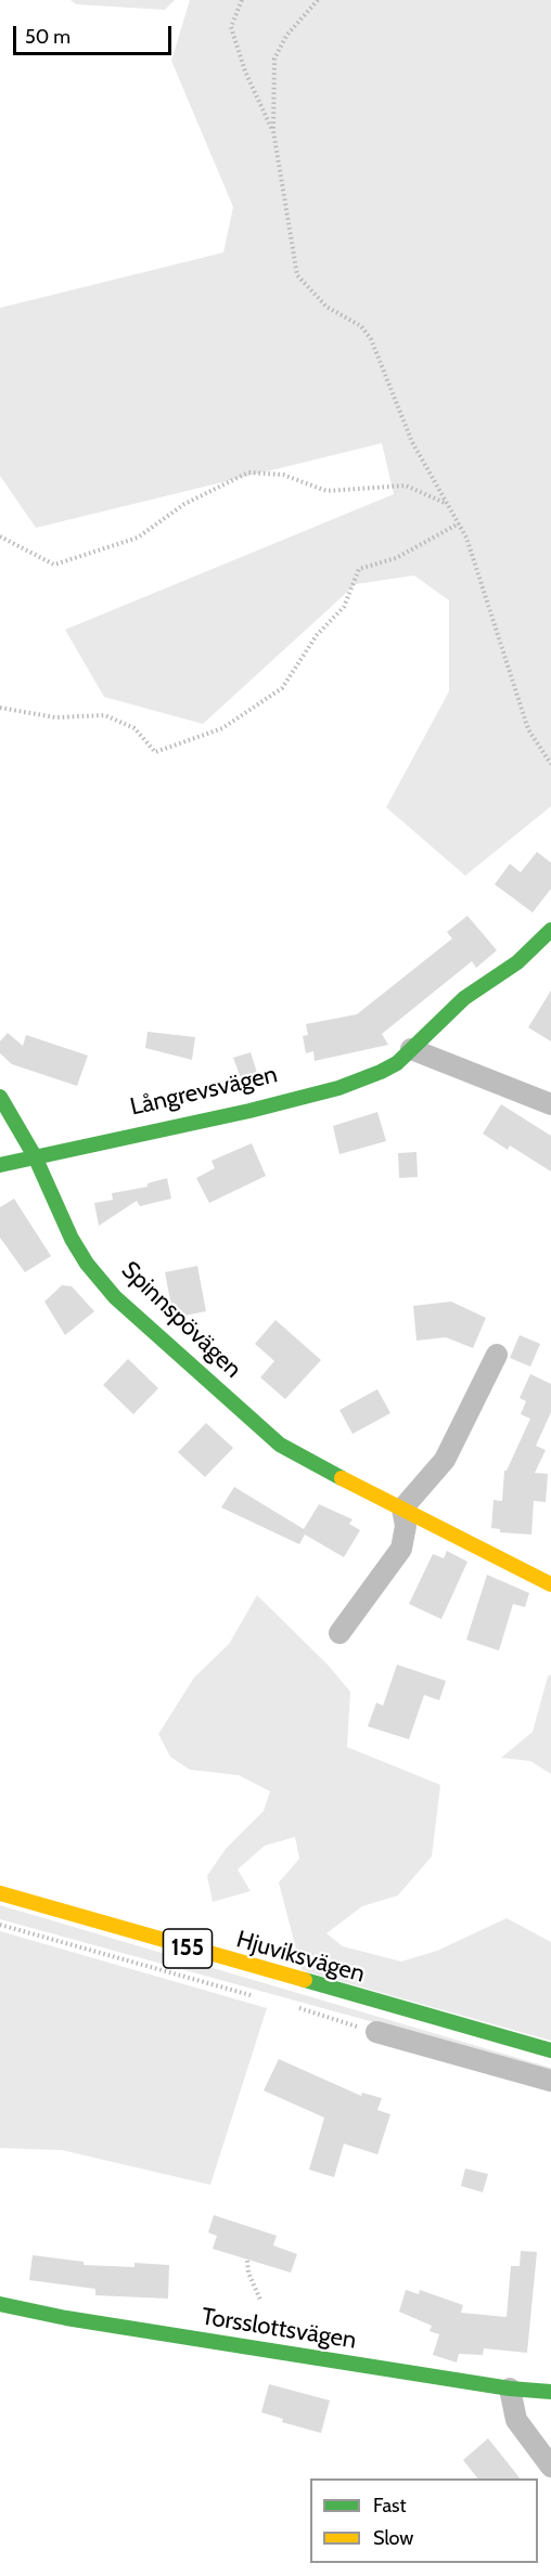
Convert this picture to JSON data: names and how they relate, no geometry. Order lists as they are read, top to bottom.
{
  "streets": {
    "street": [
      "Långrevsvägen",
      "Spinnspövägen",
      "155",
      "Hjuviksvägen",
      "Torsslottsvägen"
    ]
  },
  "crossings": [
    ["Långrevsvägen", "Spinnspövägen"]
  ],
  "legend": ["Fast", "Slow"],
  "scale_bar": "50 m"
}
